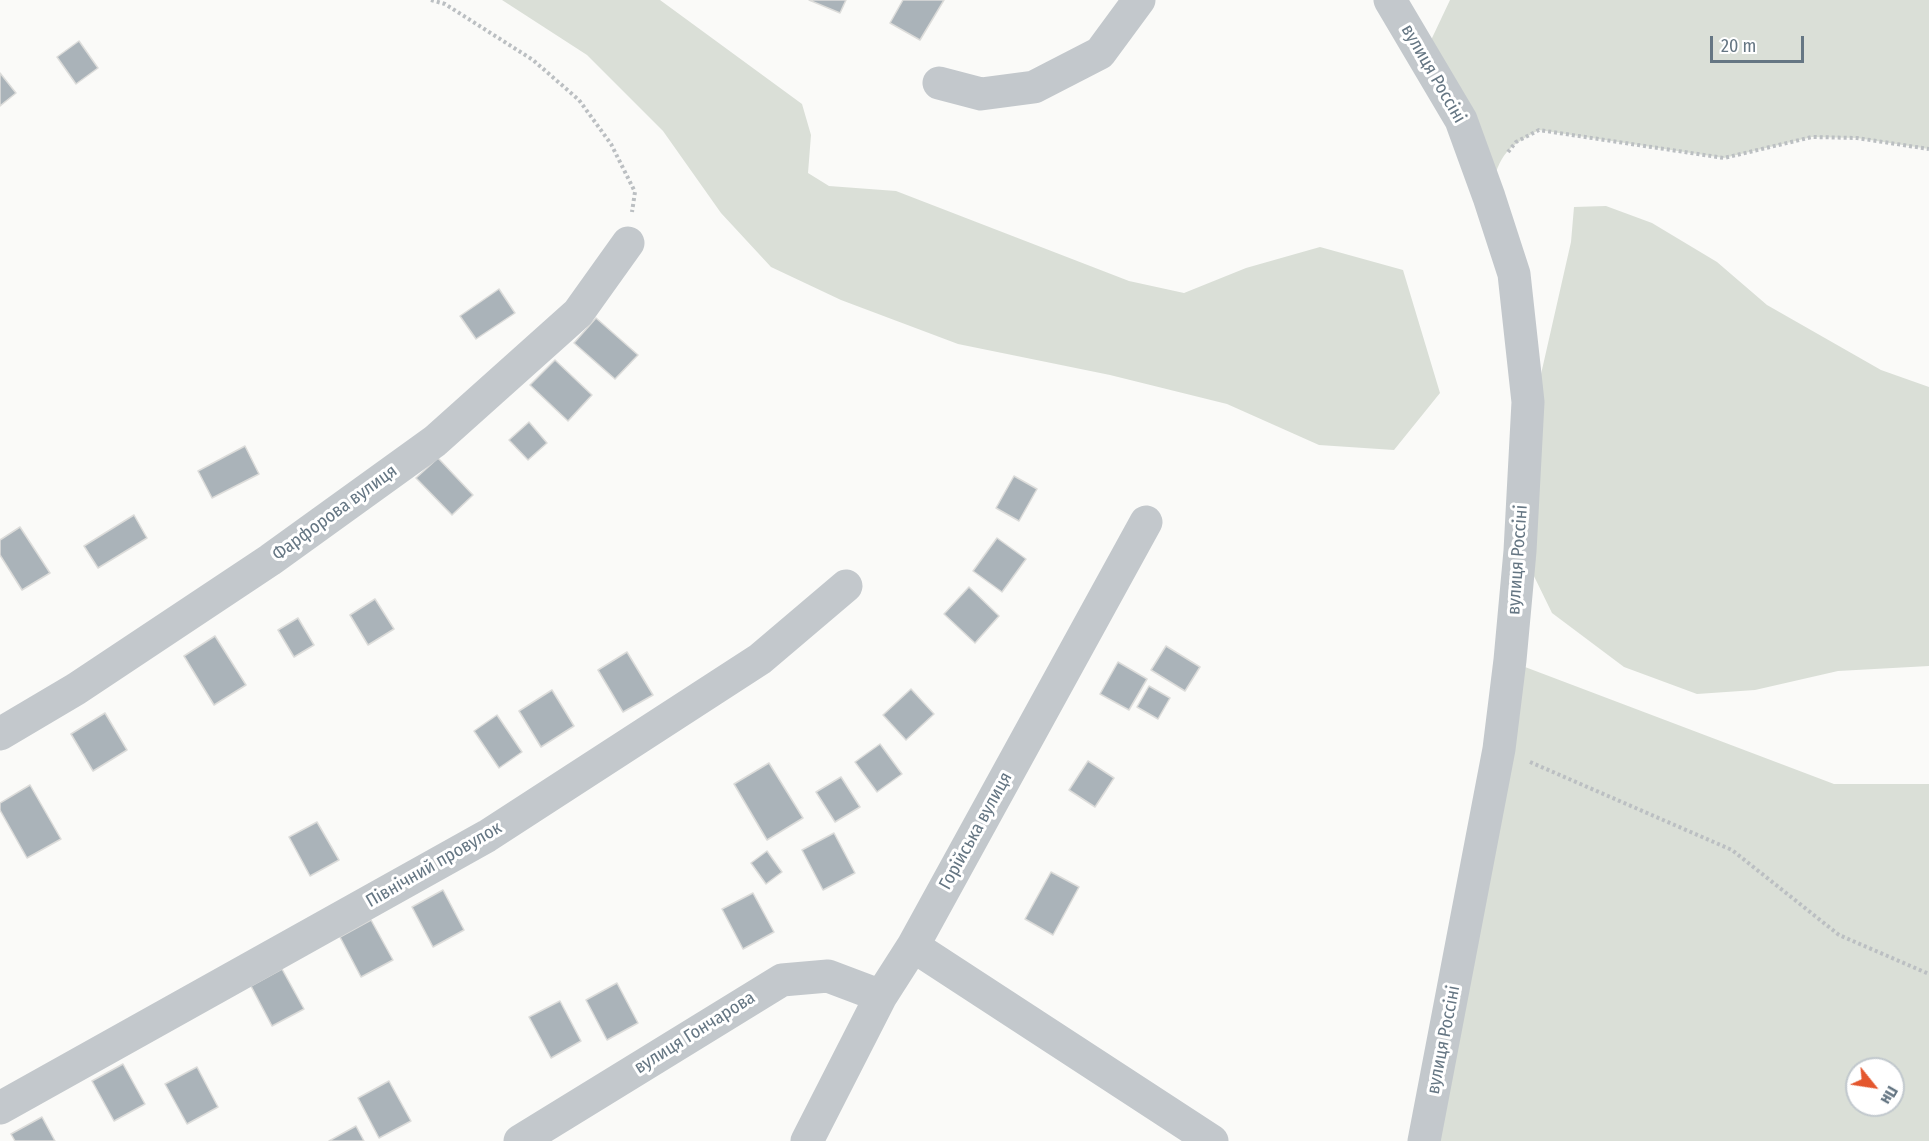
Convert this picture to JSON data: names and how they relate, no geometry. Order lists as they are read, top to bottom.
{
  "streets": {
    "street": [
      "вулиця Россіні",
      "Фарфорова вулиця",
      "Горійська вулиця",
      "Північний провулок",
      "вулиця Гончарова"
    ]
  },
  "crossings": [
    ["Горійська вулиця", "вулиця Гончарова"]
  ],
  "scale_bar": "20 m",
  "north": "bottom right"
}
